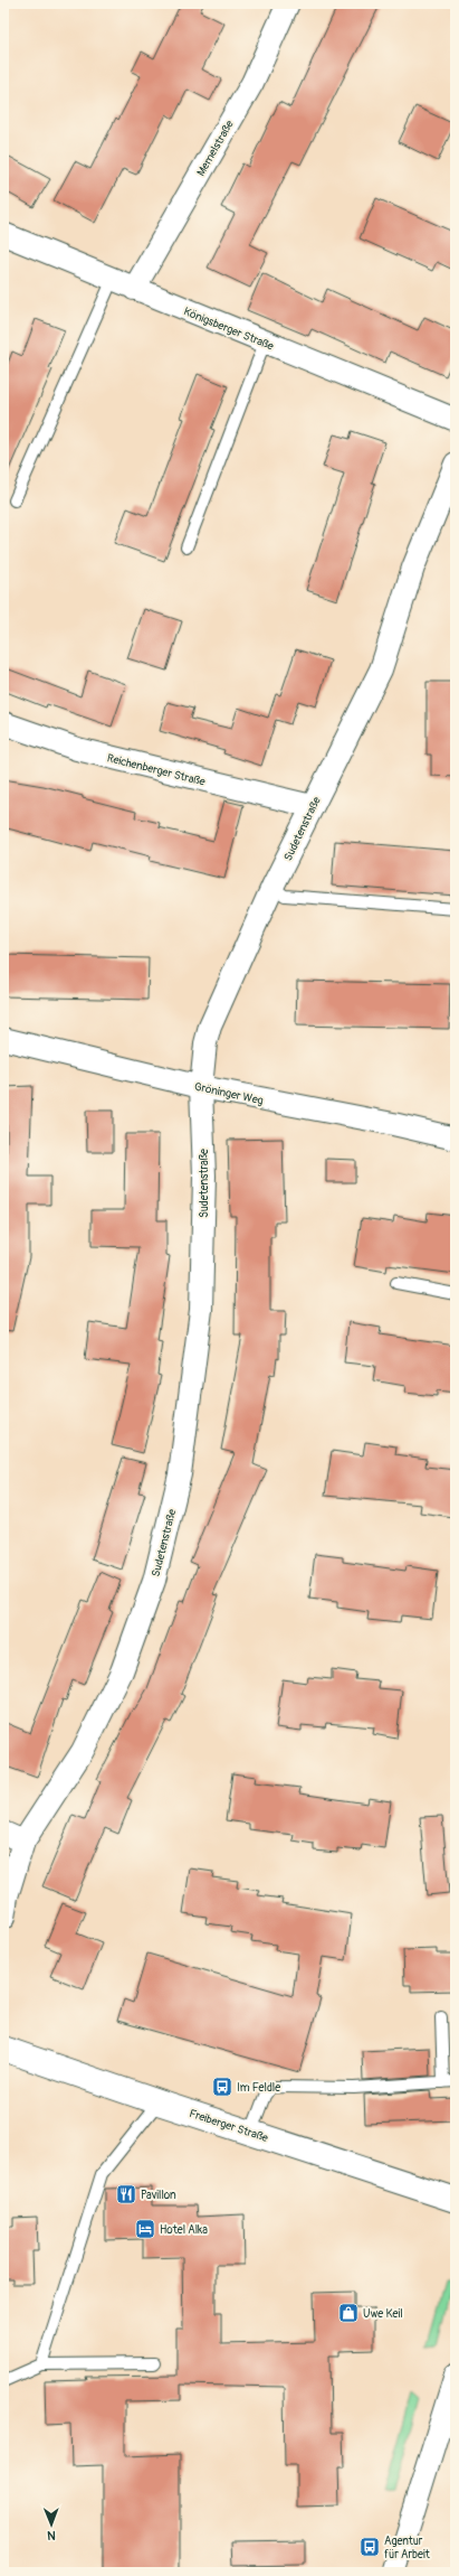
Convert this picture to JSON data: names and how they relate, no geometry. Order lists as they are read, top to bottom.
{
  "streets": {
    "main road": ["Freiberger Straße"],
    "street": [
      "Memelstraße",
      "Königsberger Straße",
      "Reichenberger Straße",
      "Sudetenstraße",
      "Gröninger Weg"
    ]
  },
  "crossings": [
    ["Memelstraße", "Königsberger Straße"],
    ["Reichenberger Straße", "Sudetenstraße"],
    ["Sudetenstraße", "Gröninger Weg"]
  ],
  "places": {
    "bus stop": ["Im Feldle", "Agentur für Arbeit"],
    "restaurant": ["Pavillon"],
    "hotel": ["Hotel Alka"],
    "shop": ["Uwe Keil"]
  },
  "north": "bottom"
}
